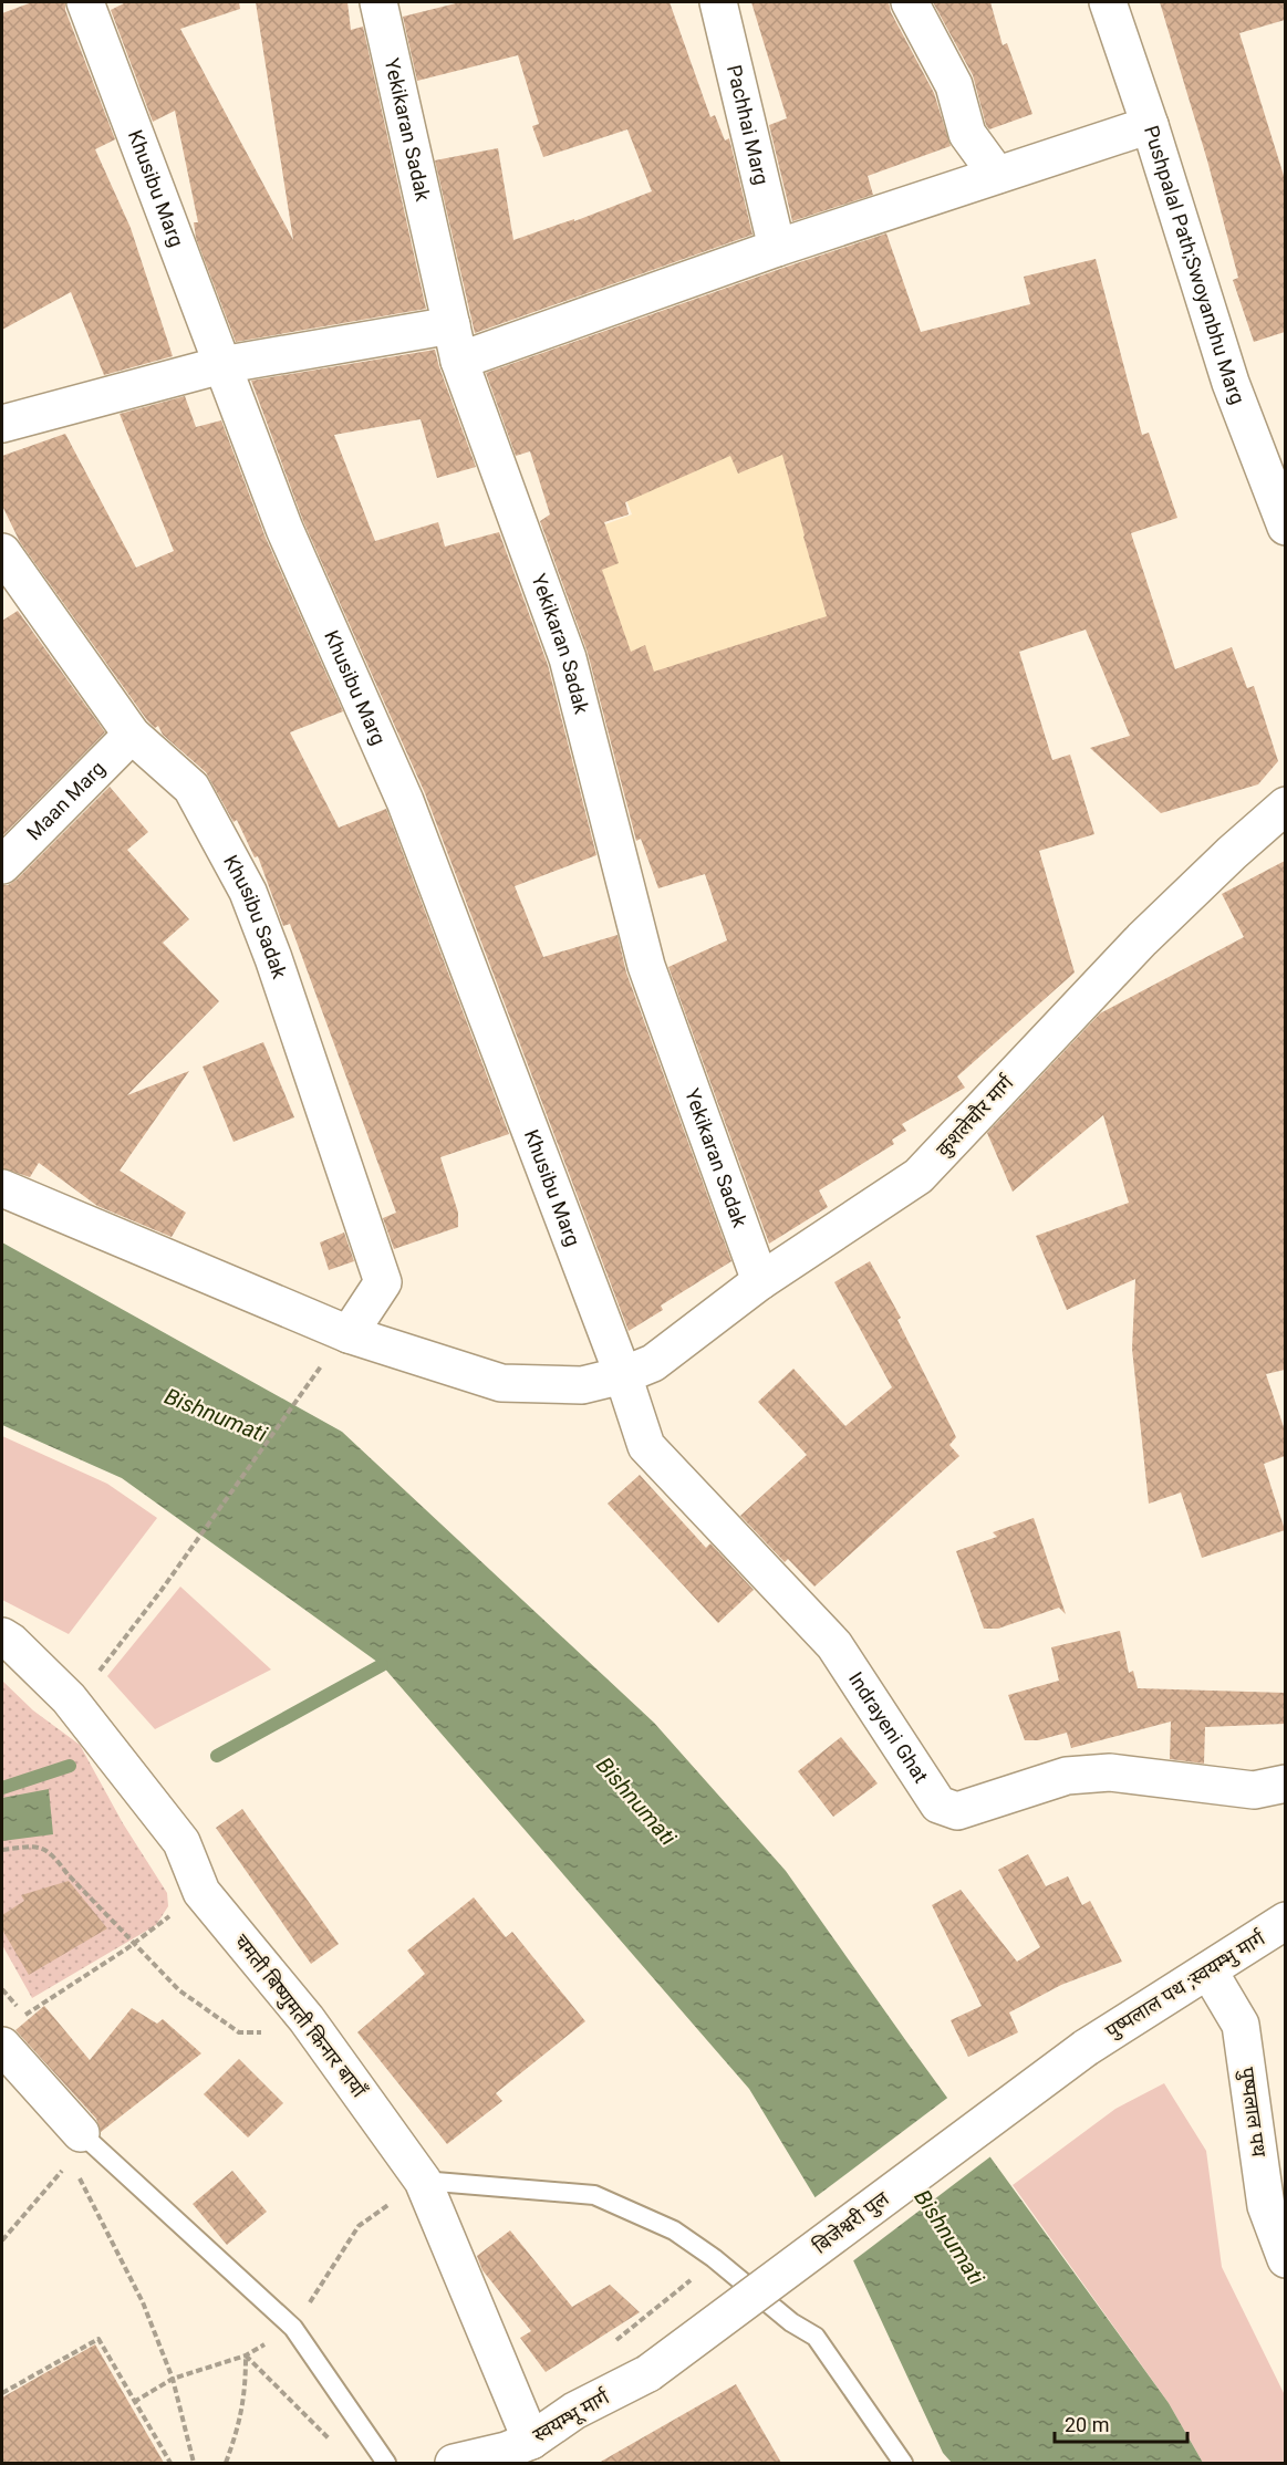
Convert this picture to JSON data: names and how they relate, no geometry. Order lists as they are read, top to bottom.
{
  "streets": {
    "street": [
      "Pachhai Marg",
      "Yekikaran Sadak",
      "Khusibu Marg",
      "Pushpalal Path;Swoyanbhu Marg",
      "Maan Marg",
      "Khusibu Sadak",
      "कुशलेचौर मार्ग",
      "Indrayeni Ghat",
      "पुष्पलाल पथ ;स्वयम्भु मार्ग",
      "चमती बिष्णुमती किनार बायाँ",
      "पुष्पलाल पथ",
      "बिजेश्वरी पुल",
      "स्वयम्भू मार्ग"
    ]
  },
  "crossings": [
    ["Yekikaran Sadak", "कुशलेचौर मार्ग"],
    ["Khusibu Marg", "कुशलेचौर मार्ग"],
    ["Khusibu Marg", "Indrayeni Ghat"],
    ["Maan Marg", "Khusibu Sadak"],
    ["Khusibu Sadak", "कुशलेचौर मार्ग"],
    ["कुशलेचौर मार्ग", "Indrayeni Ghat"],
    ["पुष्पलाल पथ ;स्वयम्भु मार्ग", "पुष्पलाल पथ"],
    ["पुष्पलाल पथ ;स्वयम्भु मार्ग", "बिजेश्वरी पुल"],
    ["चमती बिष्णुमती किनार बायाँ", "स्वयम्भू मार्ग"],
    ["बिजेश्वरी पुल", "स्वयम्भू मार्ग"]
  ],
  "water": ["Bishnumati"],
  "scale_bar": "20 m"
}
